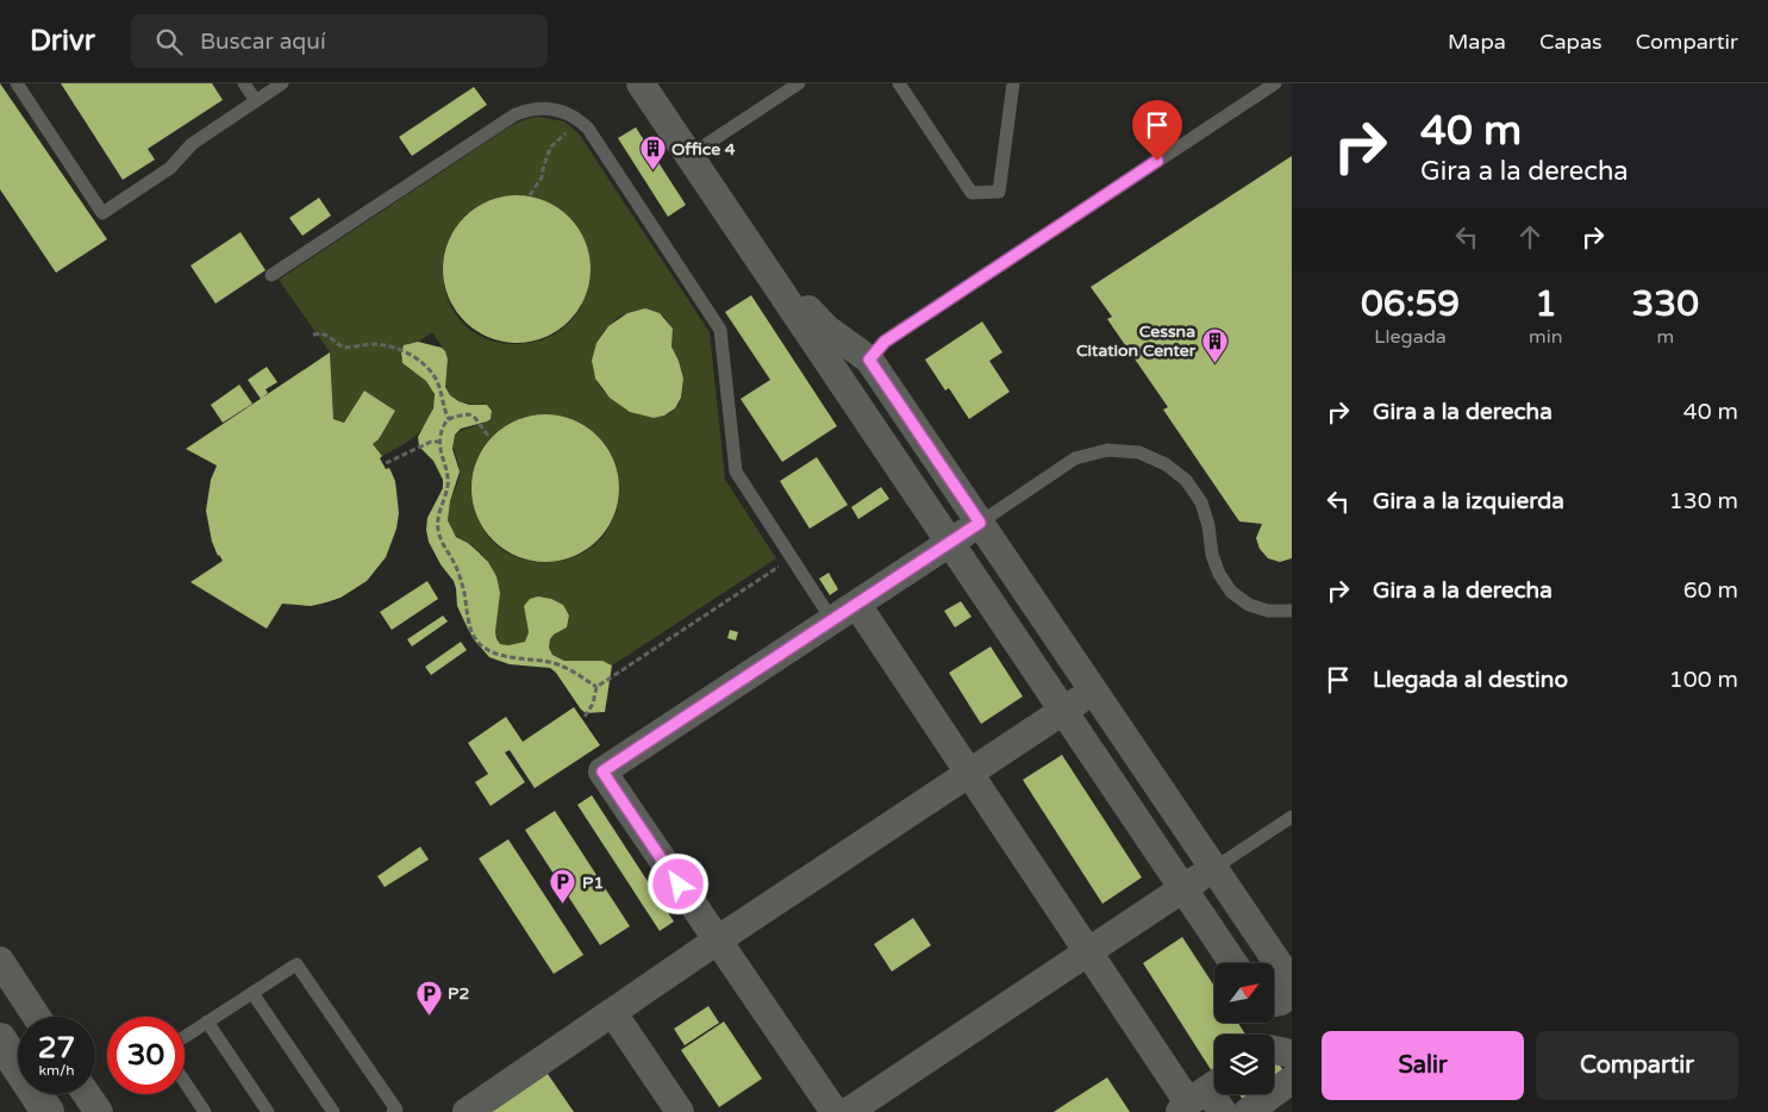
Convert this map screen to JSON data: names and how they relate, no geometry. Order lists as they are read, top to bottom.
{
  "places": {
    "building": ["Office 4", "Cessna Citation Center"],
    "parking": ["P1", "P2"]
  },
  "north": "top right",
  "page": {
    "header": "Drivr",
    "search": "Buscar aquí",
    "nav": ["Mapa", "Capas", "Compartir"],
    "turn": ["40 m", "Gira a la derecha"],
    "eta": [
      "06:59",
      "Llegada",
      "1",
      "min",
      "330",
      "m"
    ],
    "list": [
      {
        "name": "Gira a la derecha",
        "value": "40 m"
      },
      {
        "name": "Gira a la izquierda",
        "value": "130 m"
      },
      {
        "name": "Gira a la derecha",
        "value": "60 m"
      },
      {
        "name": "Llegada al destino",
        "value": "100 m"
      }
    ],
    "speed": "27 km/h",
    "limit": "30",
    "buttons": ["Salir", "Compartir"]
  }
}
